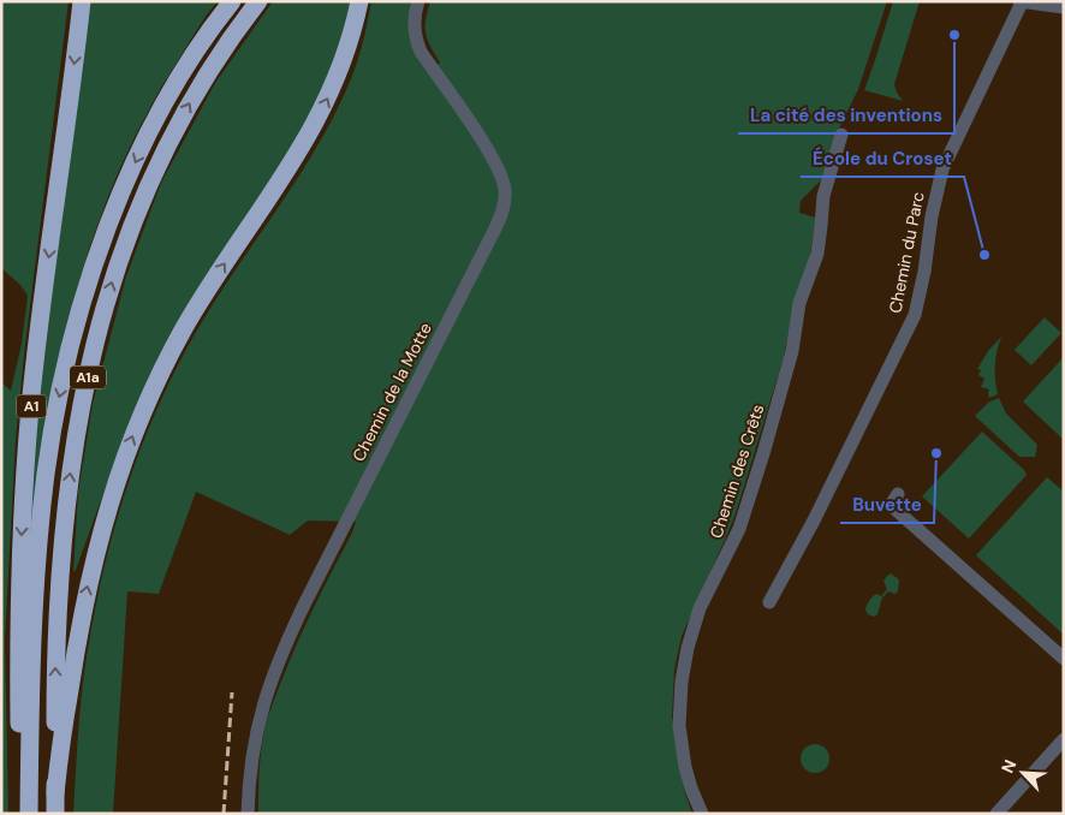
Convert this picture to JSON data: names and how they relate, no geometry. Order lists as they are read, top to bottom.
{
  "streets": {
    "highway": ["A1a", "A1"],
    "street": ["Chemin du Parc", "Chemin de la Motte", "Chemin des Crêts"]
  },
  "places": ["La cité des inventions", "École du Croset", "Buvette"],
  "north": "top left"
}
